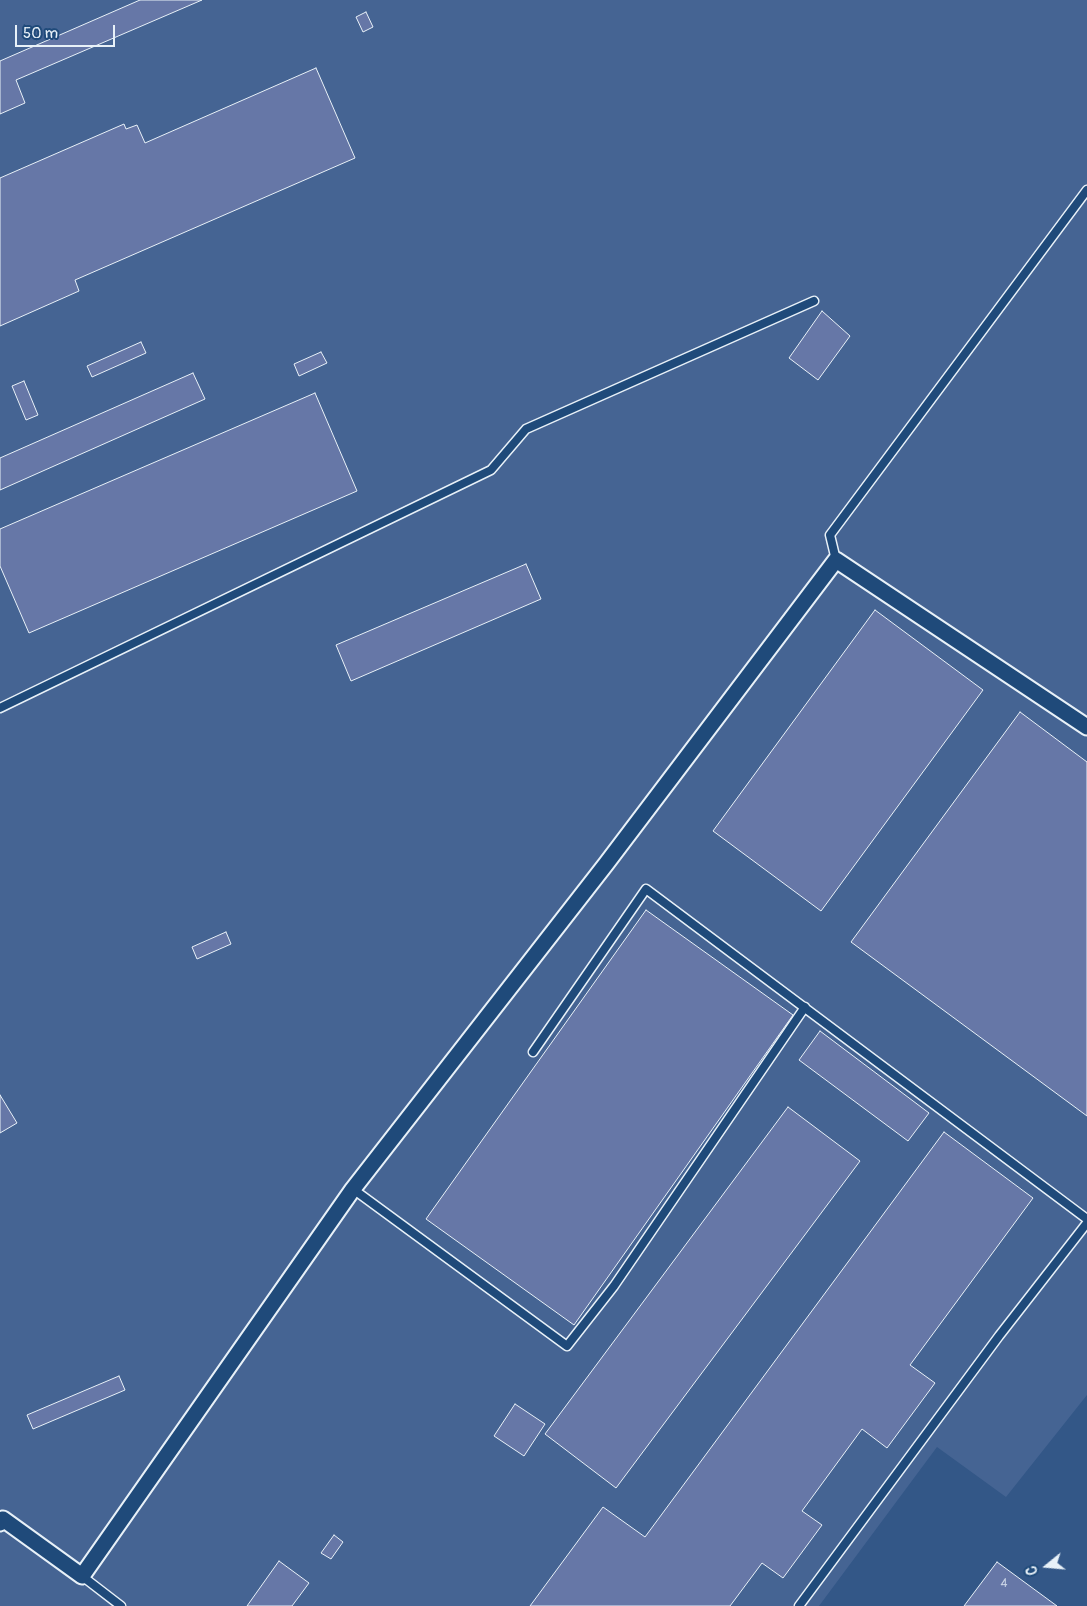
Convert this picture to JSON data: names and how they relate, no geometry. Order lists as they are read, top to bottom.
{
  "house_numbers": ["4"],
  "scale_bar": "50 m",
  "north": "left"
}
